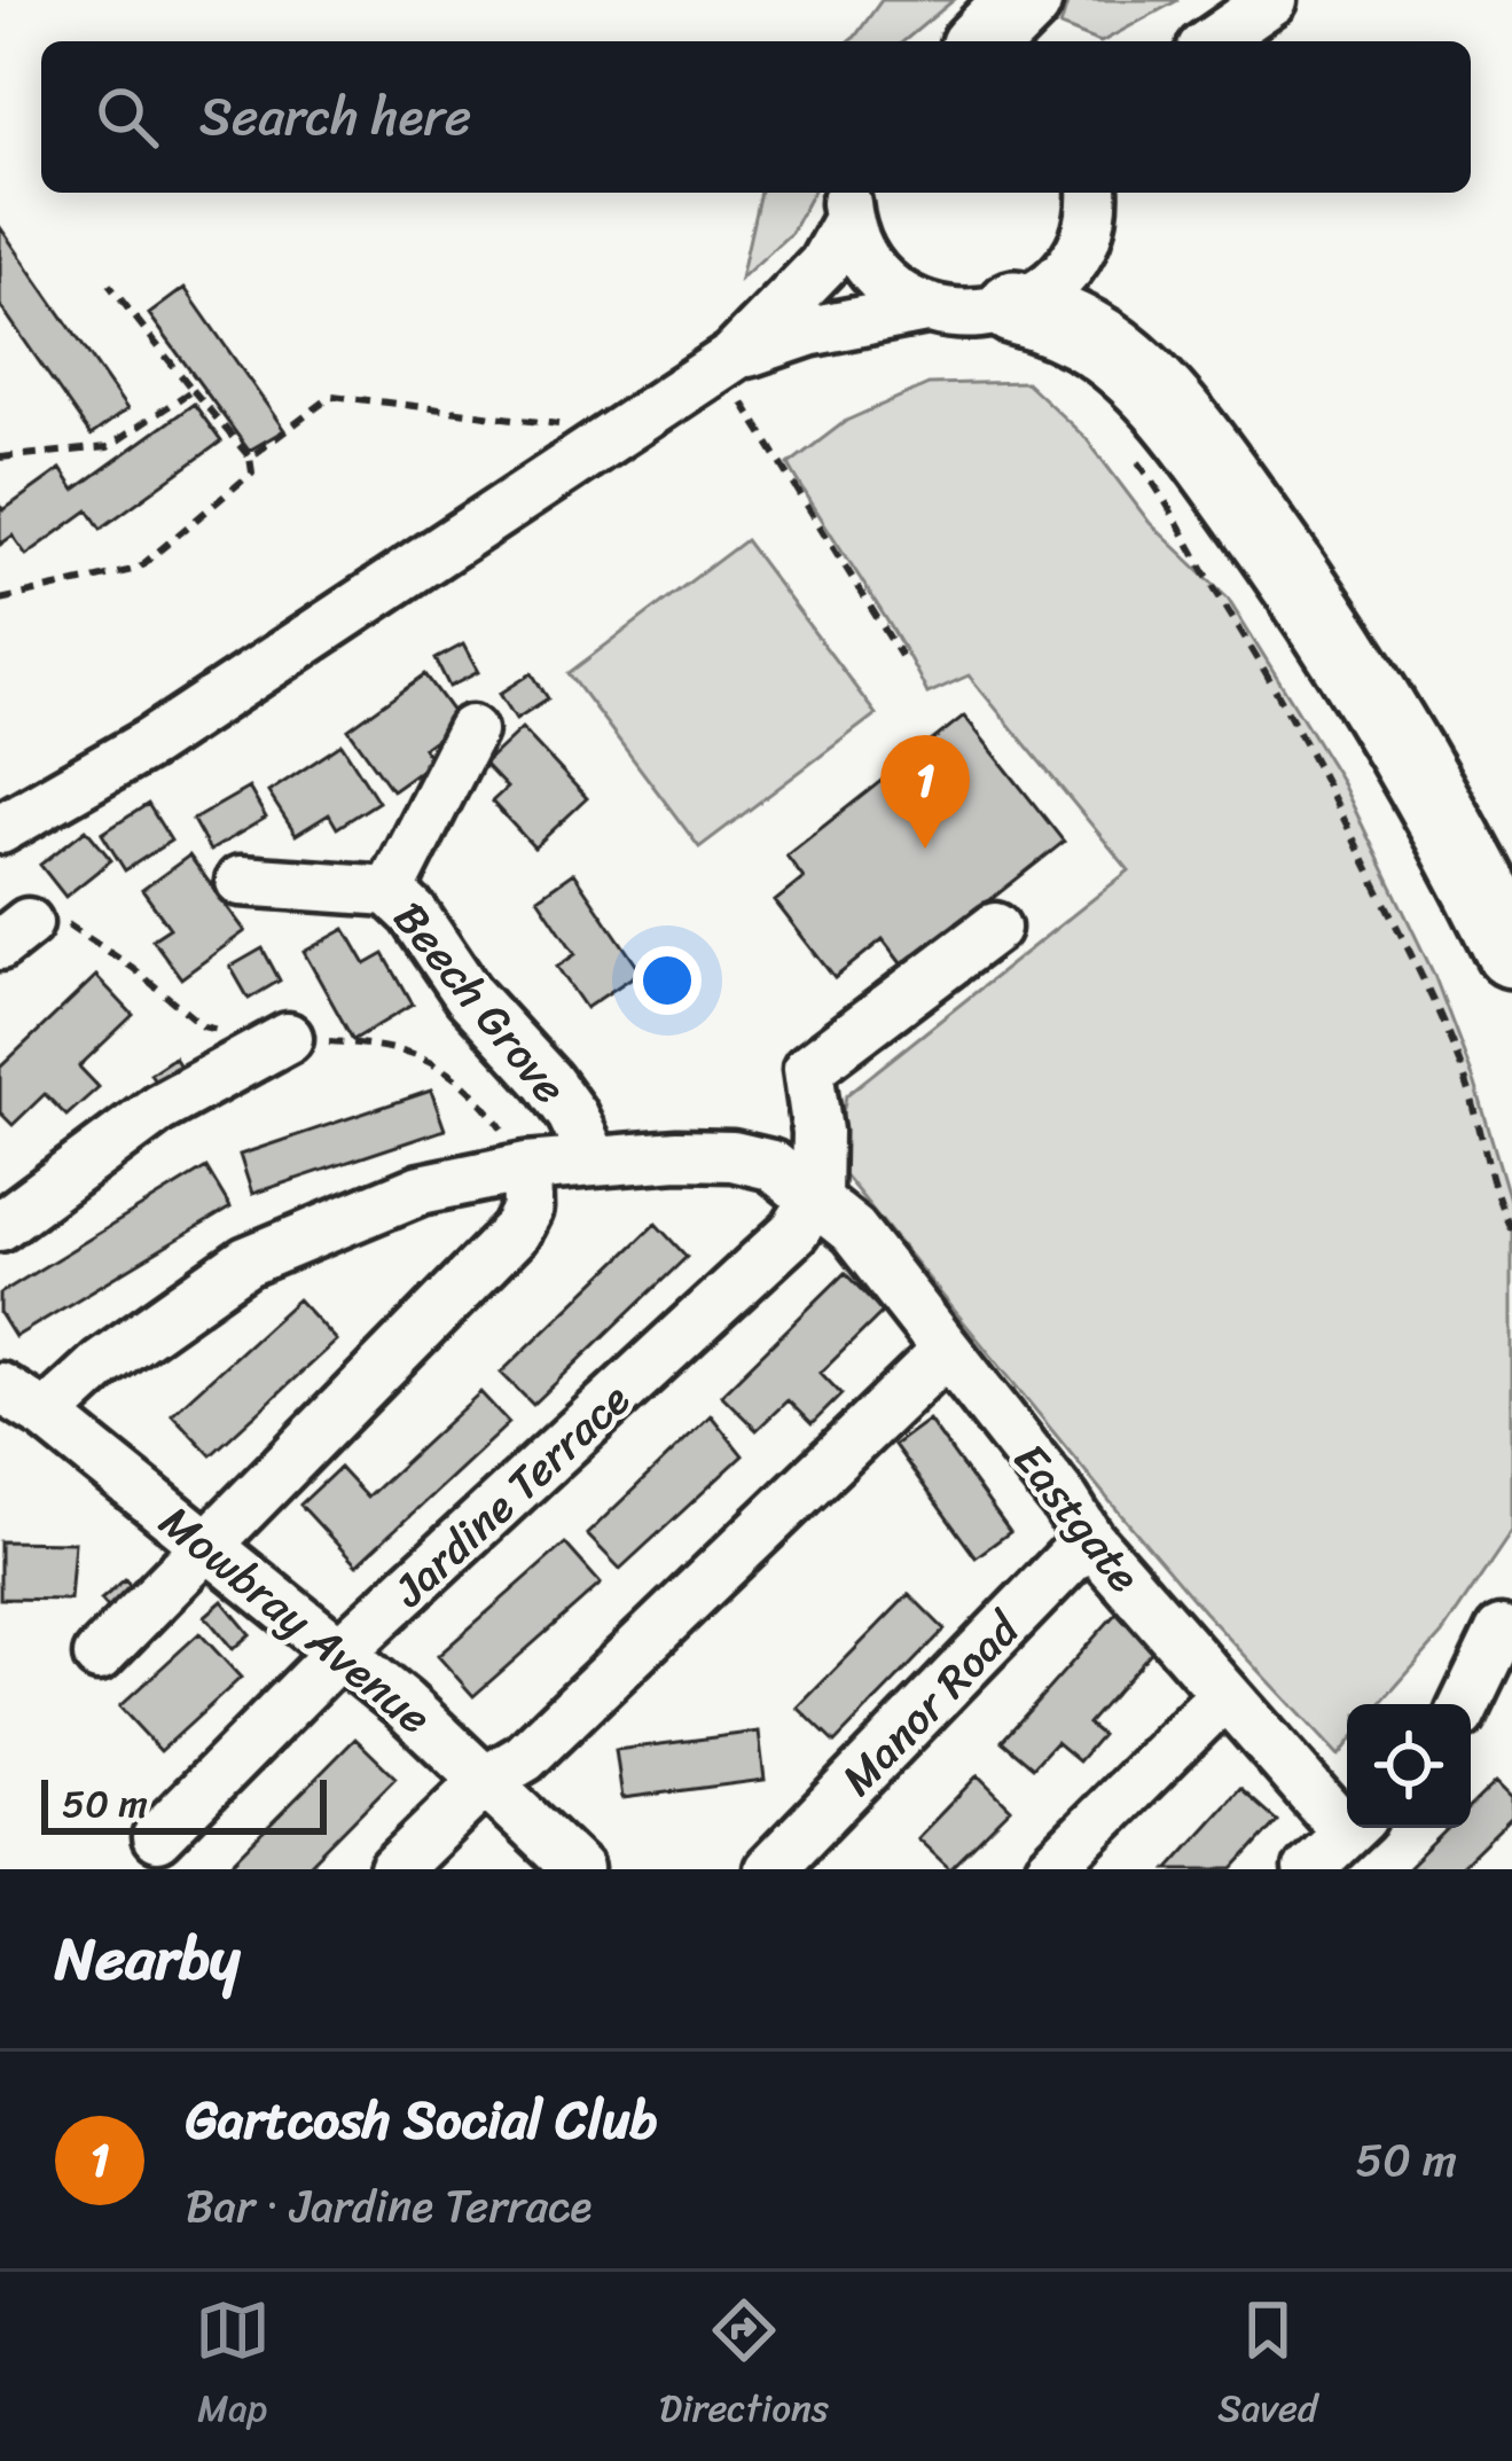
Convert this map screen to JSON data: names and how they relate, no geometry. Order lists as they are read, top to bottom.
{
  "streets": {
    "street": [
      "Beech Grove",
      "Jardine Terrace",
      "Eastgate",
      "Mowbray Avenue",
      "Manor Road"
    ]
  },
  "crossings": [
    ["Beech Grove", "Eastgate"],
    ["Jardine Terrace", "Eastgate"],
    ["Jardine Terrace", "Mowbray Avenue"],
    ["Eastgate", "Mowbray Avenue"],
    ["Eastgate", "Manor Road"]
  ],
  "scale_bar": "50 m",
  "page": {
    "search": "Search here",
    "pins": "1",
    "scale": "50 m",
    "heading": "Nearby",
    "list": [
      {
        "mark": "1",
        "name": "Gartcosh Social Club",
        "note": "Bar · Jardine Terrace",
        "value": "50 m"
      }
    ],
    "nav": ["Map", "Directions", "Saved"]
  }
}
